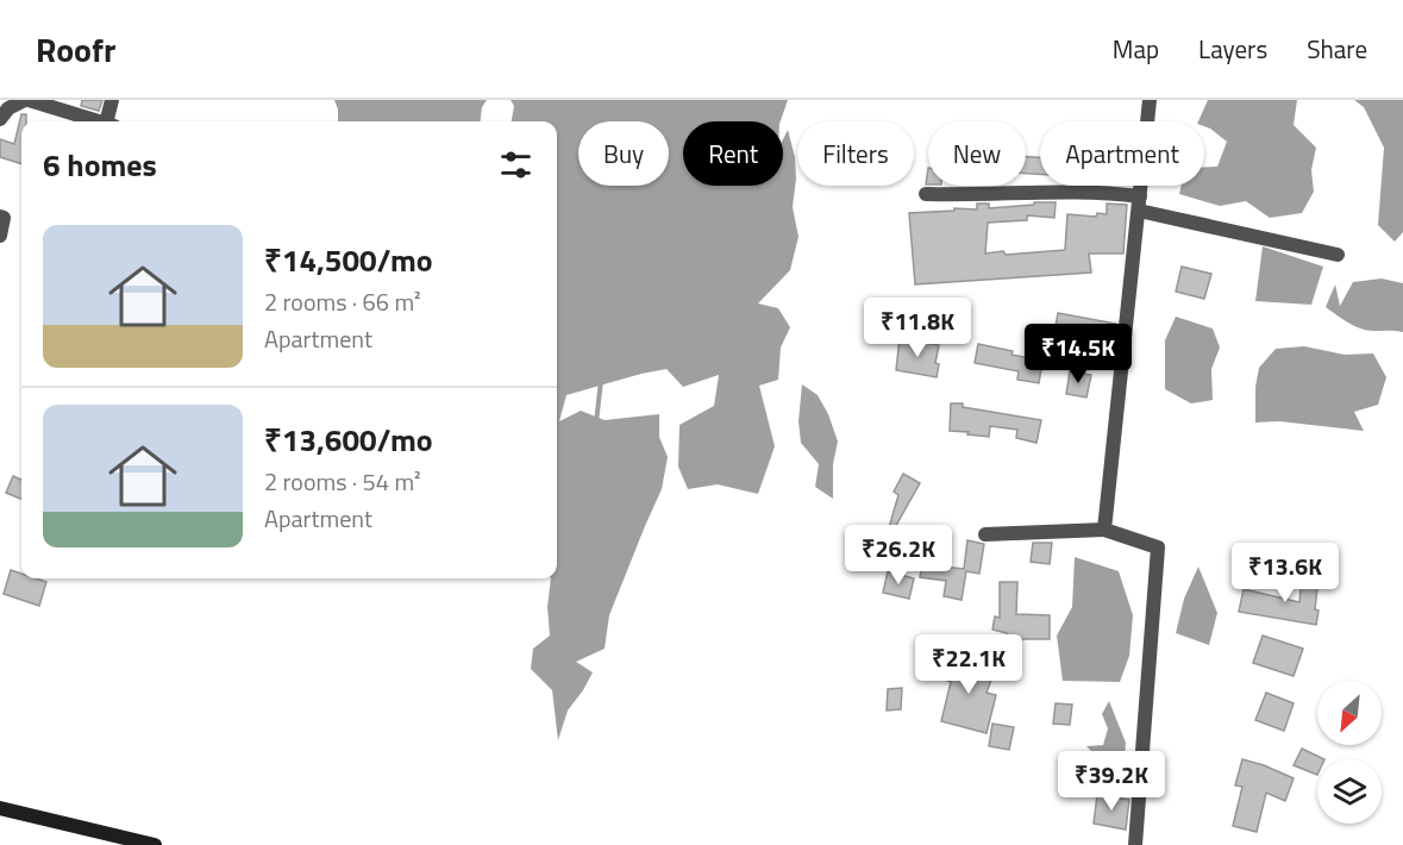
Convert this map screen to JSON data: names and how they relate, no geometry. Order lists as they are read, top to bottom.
{
  "north": "bottom left",
  "page": {
    "header": "Roofr",
    "nav": ["Map", "Layers", "Share"],
    "chip": [
      "Buy",
      "Rent",
      "Filters",
      "New",
      "Apartment"
    ],
    "heading": "6 homes",
    "list": [
      {
        "name": "₹14,500/mo",
        "note": "2 rooms · 66 m² · Apartment"
      },
      {
        "name": "₹13,600/mo",
        "note": "2 rooms · 54 m² · Apartment"
      }
    ],
    "price": [
      "₹11.8K",
      "₹14.5K",
      "₹26.2K",
      "₹13.6K",
      "₹22.1K",
      "₹39.2K"
    ]
  }
}
